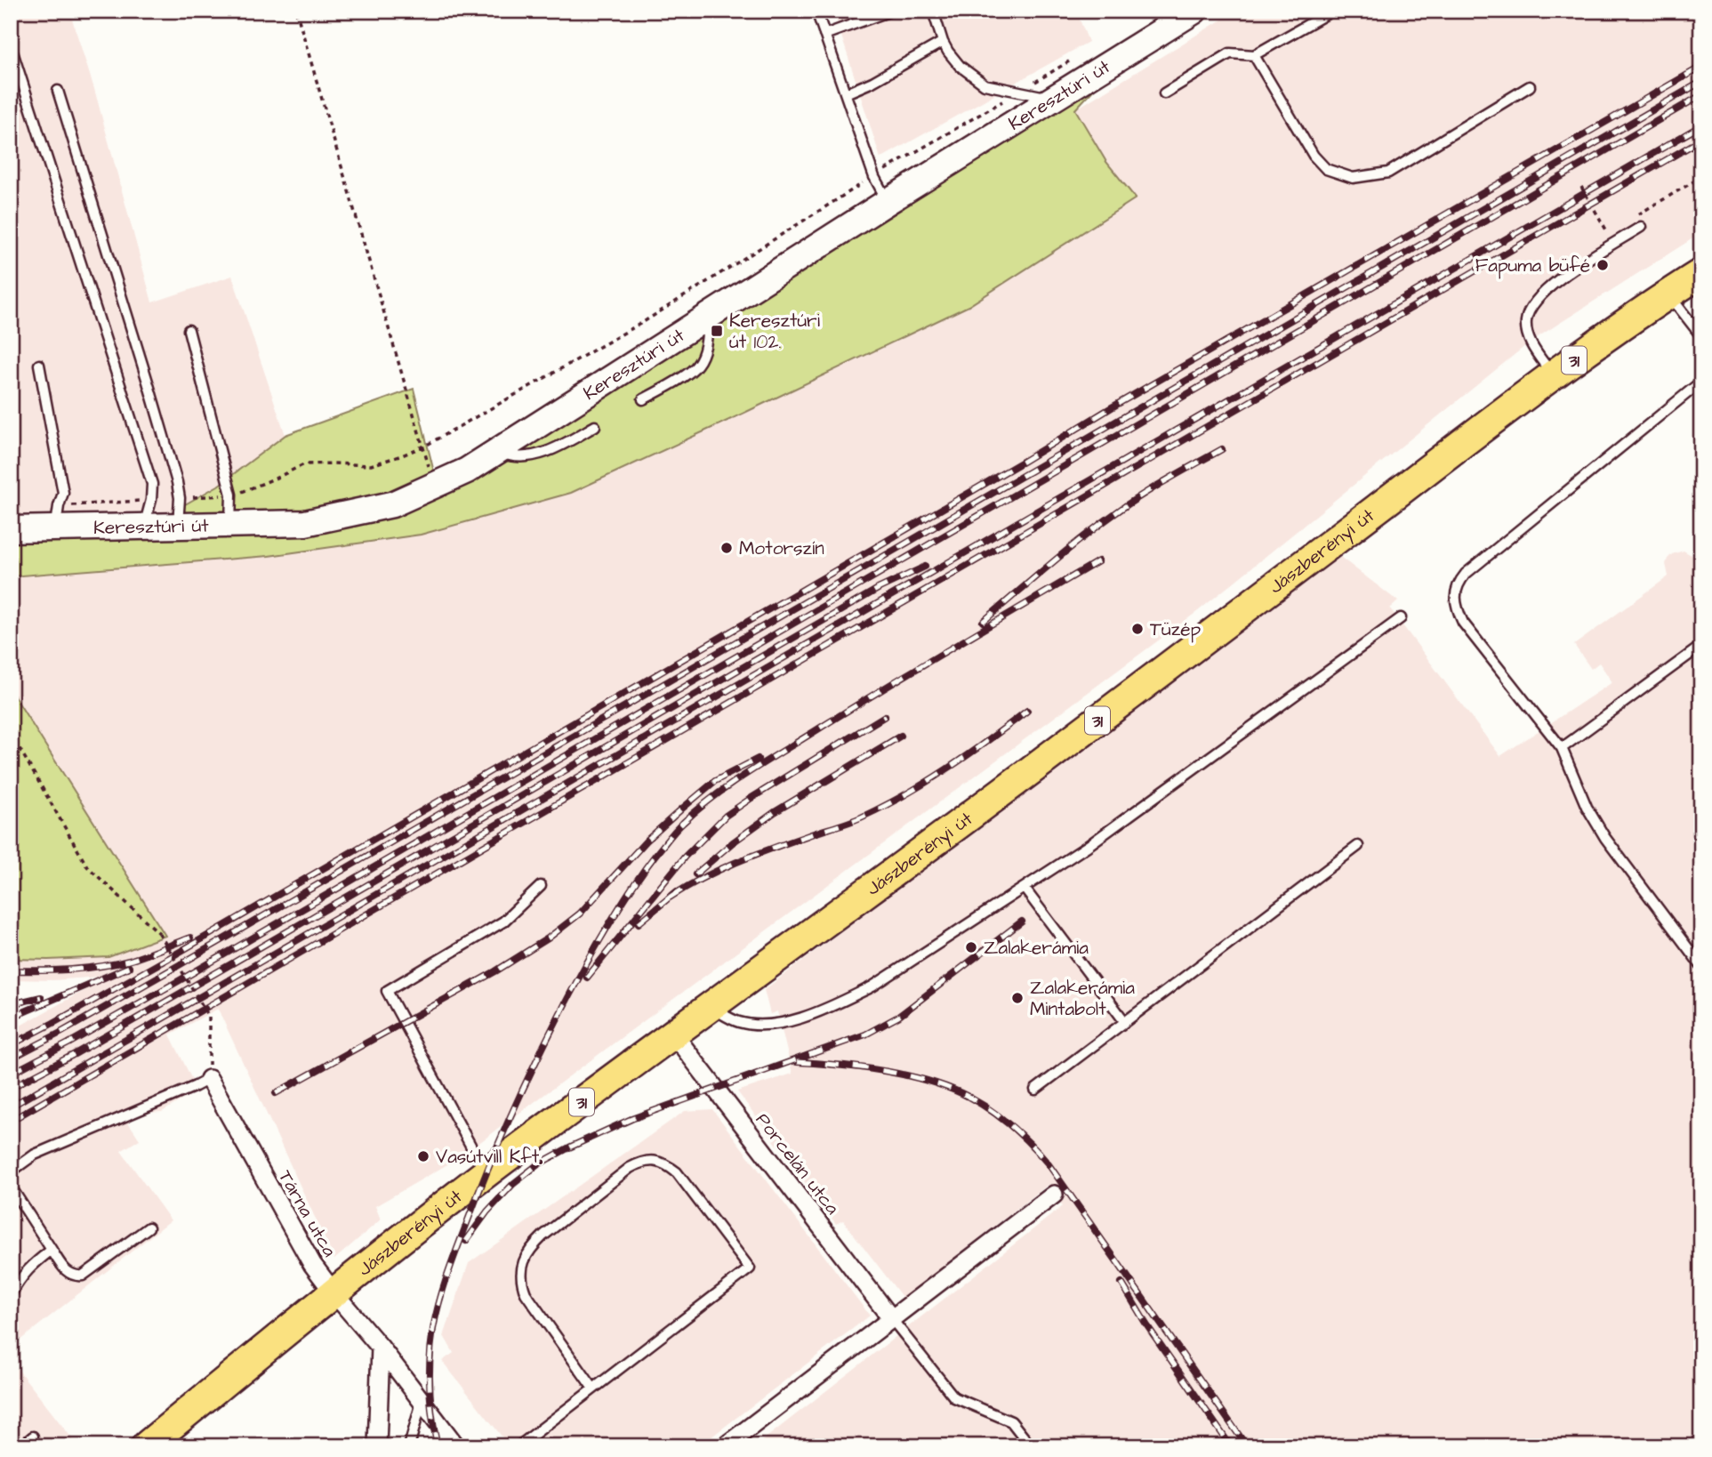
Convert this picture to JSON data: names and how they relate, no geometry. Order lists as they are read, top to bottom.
{
  "streets": {
    "main road": ["Keresztúri út", "31", "Jászberényi út"],
    "street": ["Porcelán utca", "Tárna utca"]
  },
  "crossings": [
    ["Jászberényi út", "Porcelán utca"],
    ["Jászberényi út", "Tárna utca"]
  ],
  "places": {
    "other": [
      "Fapuma büfé",
      "Motorszín",
      "Tüzép",
      "Zalakerámia",
      "Zalakerámia Mintabolt",
      "Vasútvill Kft."
    ],
    "transit": ["Keresztúri út 102."]
  }
}
